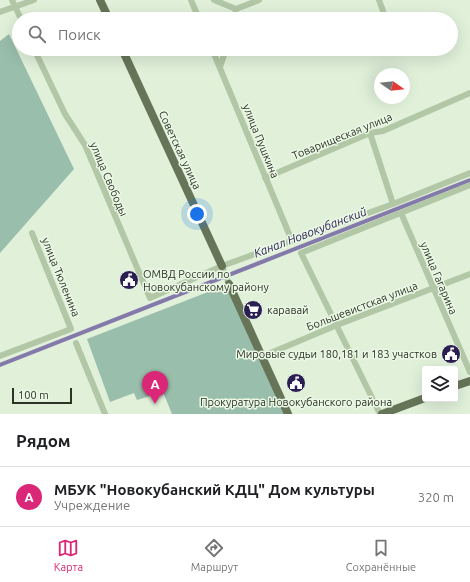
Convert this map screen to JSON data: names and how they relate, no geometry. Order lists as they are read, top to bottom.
{
  "streets": {
    "main road": ["Советская улица"],
    "street": [
      "Товарищеская улица",
      "улица Пушкина",
      "улица Свободы",
      "улица Тюленина",
      "улица Гагарина",
      "Большевистская улица"
    ]
  },
  "crossings": [
    ["Товарищеская улица", "улица Пушкина"],
    ["Советская улица", "улица Свободы"],
    ["Советская улица", "Большевистская улица"],
    ["улица Гагарина", "Большевистская улица"]
  ],
  "water": ["Канал Новокубанский"],
  "places": {
    "public building": ["ОМВД России по Новокубанскому району", "Мировые судьи 180,181 и 183 участков", "Прокуратура Новокубанского района"],
    "supermarket": ["каравай"]
  },
  "scale_bar": "100 m",
  "north": "right",
  "page": {
    "search": "Поиск",
    "pins": "A",
    "scale": "100 m",
    "heading": "Рядом",
    "list": [
      {
        "mark": "A",
        "name": "МБУК \"Новокубанский КДЦ\" Дом культуры",
        "note": "Учреждение",
        "value": "320 m"
      }
    ],
    "nav": ["Карта", "Маршрут", "Сохранённые"]
  }
}
